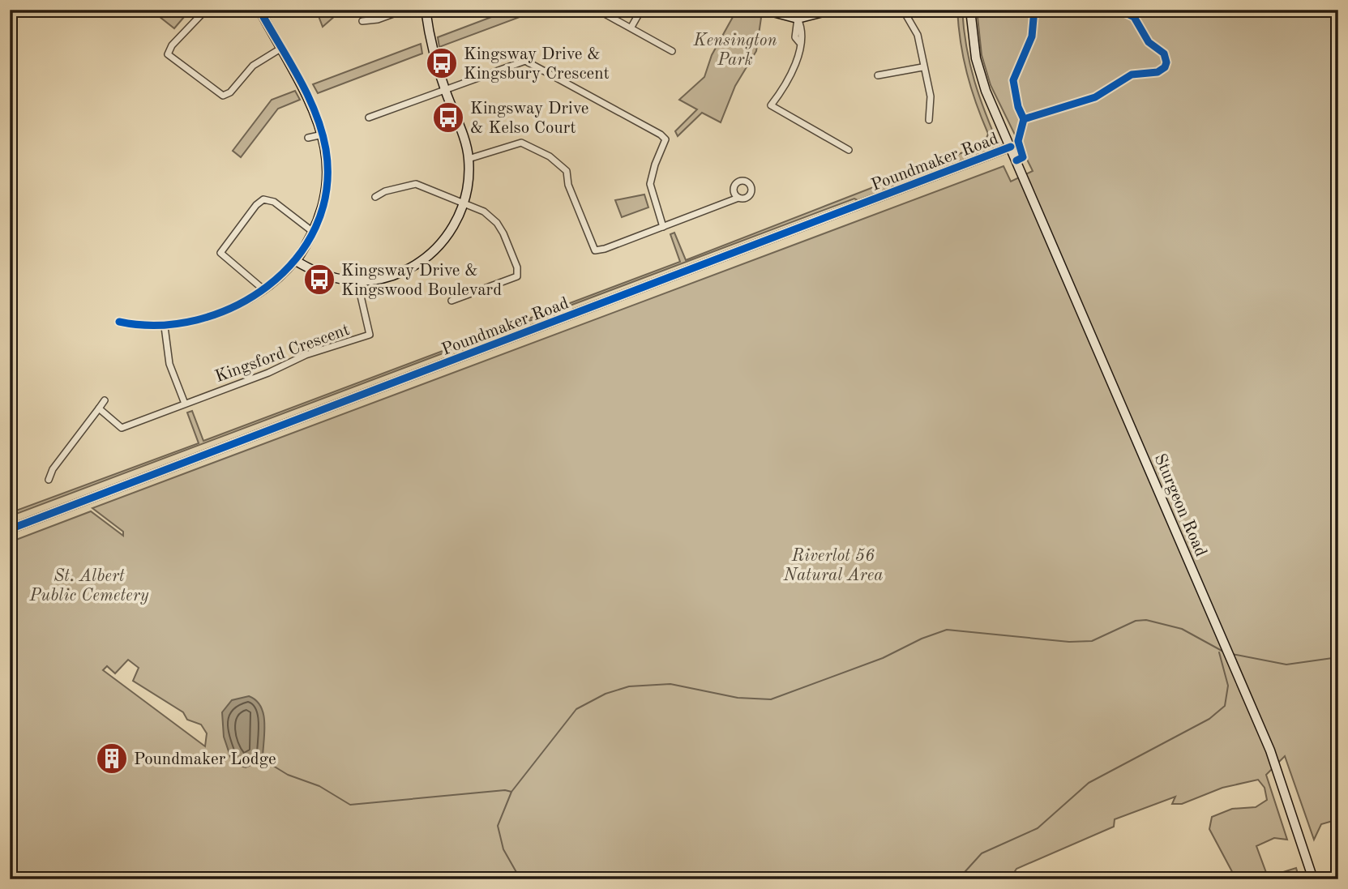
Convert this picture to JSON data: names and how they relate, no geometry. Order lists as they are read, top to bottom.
{
  "streets": {
    "street": ["Poundmaker Road", "Kingsford Crescent", "Sturgeon Road"]
  },
  "crossings": [
    ["Poundmaker Road", "Sturgeon Road"]
  ],
  "parks": ["Kensington Park", "Riverlot 56 Natural Area", "St. Albert Public Cemetery"],
  "places": {
    "bus stop": ["Kingsway Drive & Kingsbury Crescent", "Kingsway Drive & Kelso Court", "Kingsway Drive & Kingswood Boulevard"],
    "building": ["Poundmaker Lodge"]
  }
}
